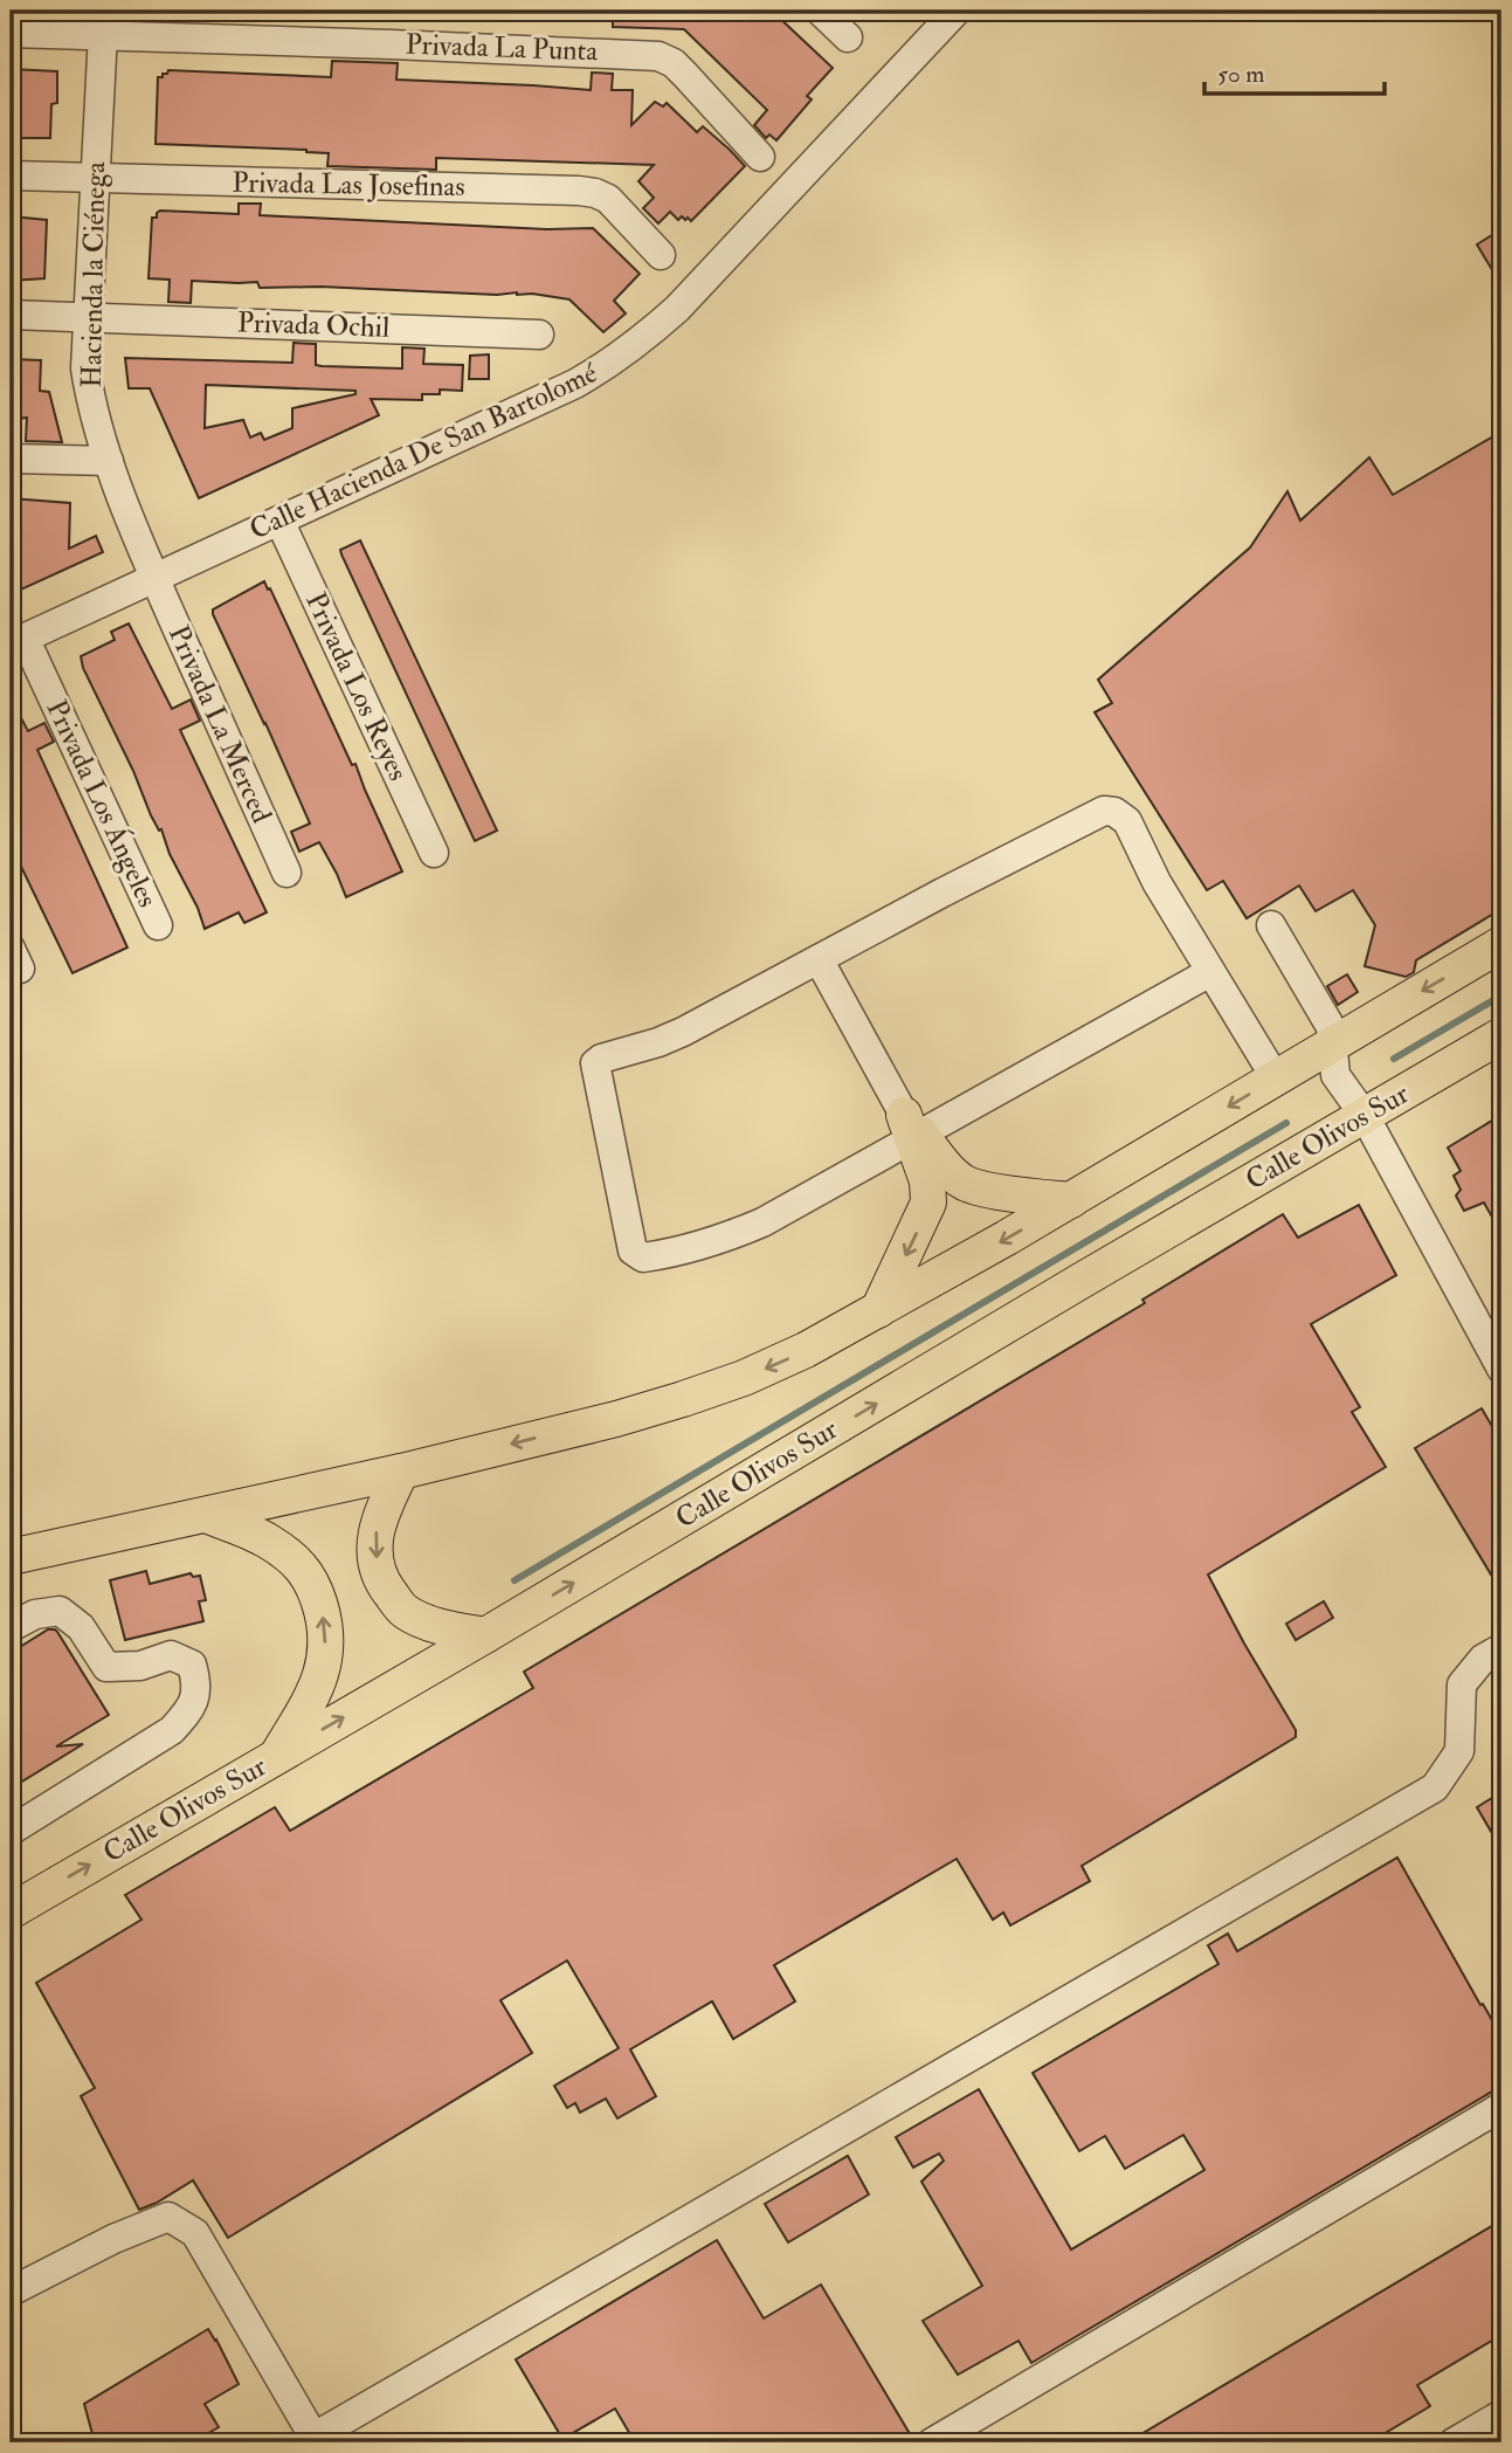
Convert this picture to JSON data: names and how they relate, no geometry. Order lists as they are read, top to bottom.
{
  "streets": {
    "main road": ["Calle Olivos Sur"],
    "street": [
      "Privada La Punta",
      "Privada Las Josefinas",
      "Hacienda la Ciénega",
      "Privada Ochil",
      "Calle Hacienda De San Bartolomé",
      "Privada Los Reyes",
      "Privada La Merced",
      "Privada Los Ángeles"
    ]
  },
  "crossings": [
    ["Privada La Punta", "Hacienda la Ciénega"],
    ["Privada Las Josefinas", "Hacienda la Ciénega"],
    ["Hacienda la Ciénega", "Privada Ochil"],
    ["Hacienda la Ciénega", "Calle Hacienda De San Bartolomé"],
    ["Hacienda la Ciénega", "Privada La Merced"],
    ["Calle Hacienda De San Bartolomé", "Privada Los Reyes"],
    ["Calle Hacienda De San Bartolomé", "Privada La Merced"],
    ["Calle Hacienda De San Bartolomé", "Privada Los Ángeles"]
  ],
  "scale_bar": "50 m"
}
